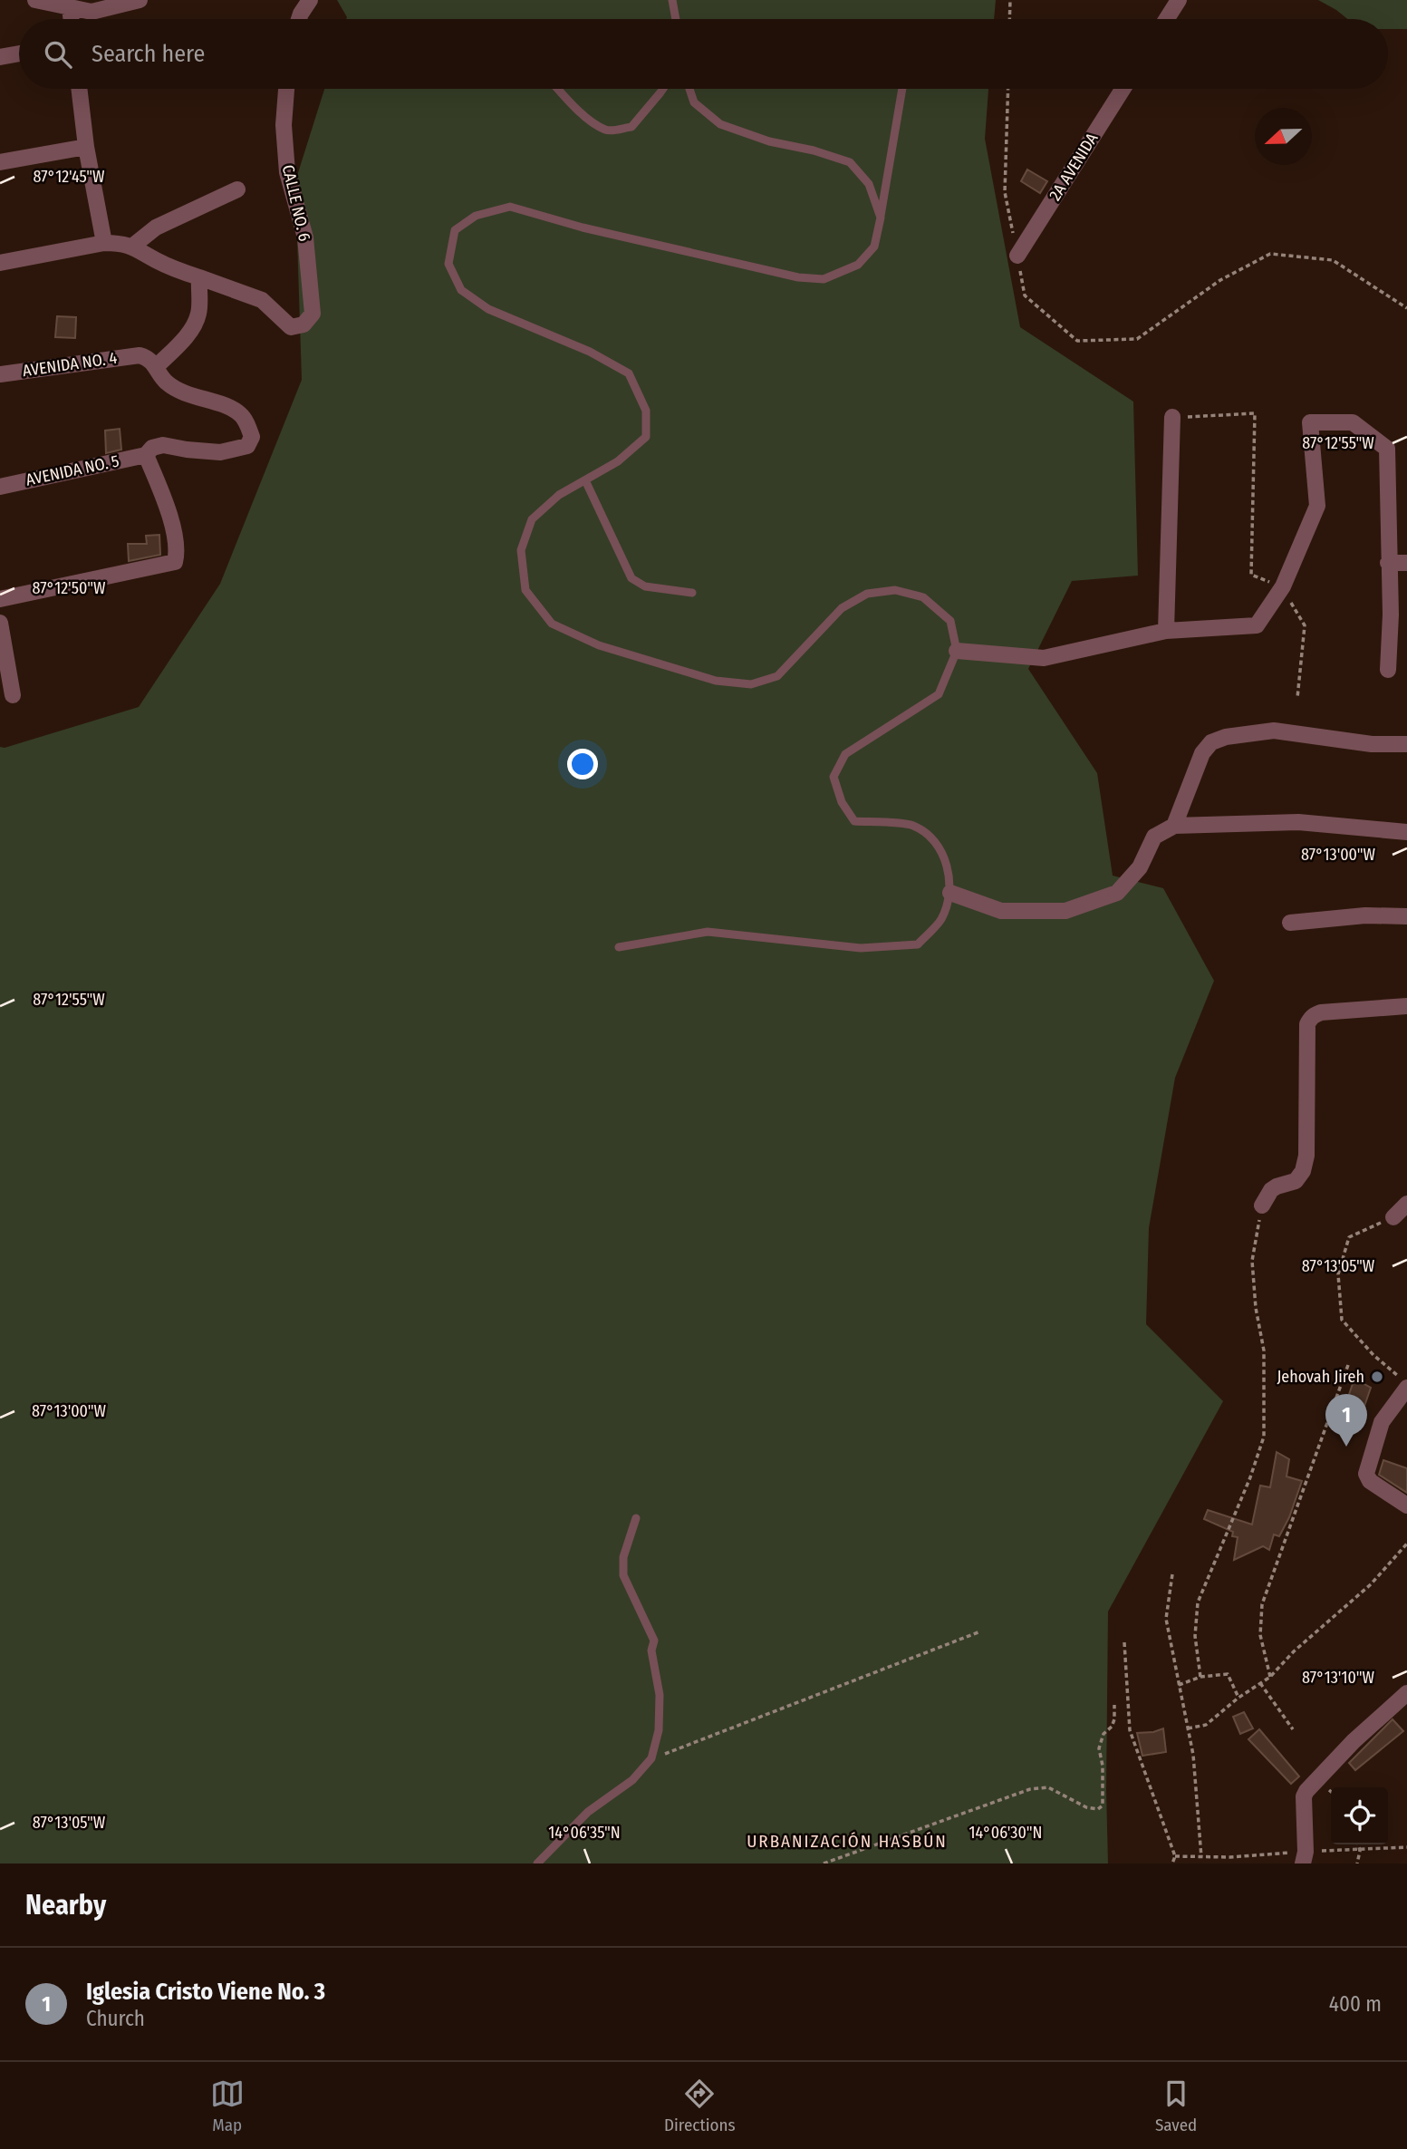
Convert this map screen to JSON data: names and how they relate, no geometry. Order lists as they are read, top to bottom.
{
  "streets": {
    "street": [
      "2A AVENIDA",
      "CALLE NO. 6",
      "AVENIDA NO. 4",
      "AVENIDA NO. 5"
    ]
  },
  "crossings": [
    ["AVENIDA NO. 4", "AVENIDA NO. 5"]
  ],
  "districts": ["URBANIZACIÓN HASBÚN"],
  "places": ["Jehovah Jireh"],
  "north": "left",
  "page": {
    "search": "Search here",
    "pins": "1",
    "heading": "Nearby",
    "list": [
      {
        "mark": "1",
        "name": "Iglesia Cristo Viene No. 3",
        "note": "Church",
        "value": "400 m"
      }
    ],
    "nav": ["Map", "Directions", "Saved"]
  },
  "coordinates": [
    "87°12'45\"W",
    "87°12'55\"W",
    "87°12'50\"W",
    "87°13'00\"W",
    "87°13'05\"W",
    "87°13'10\"W",
    "14°06'35\"N",
    "14°06'30\"N"
  ]
}
